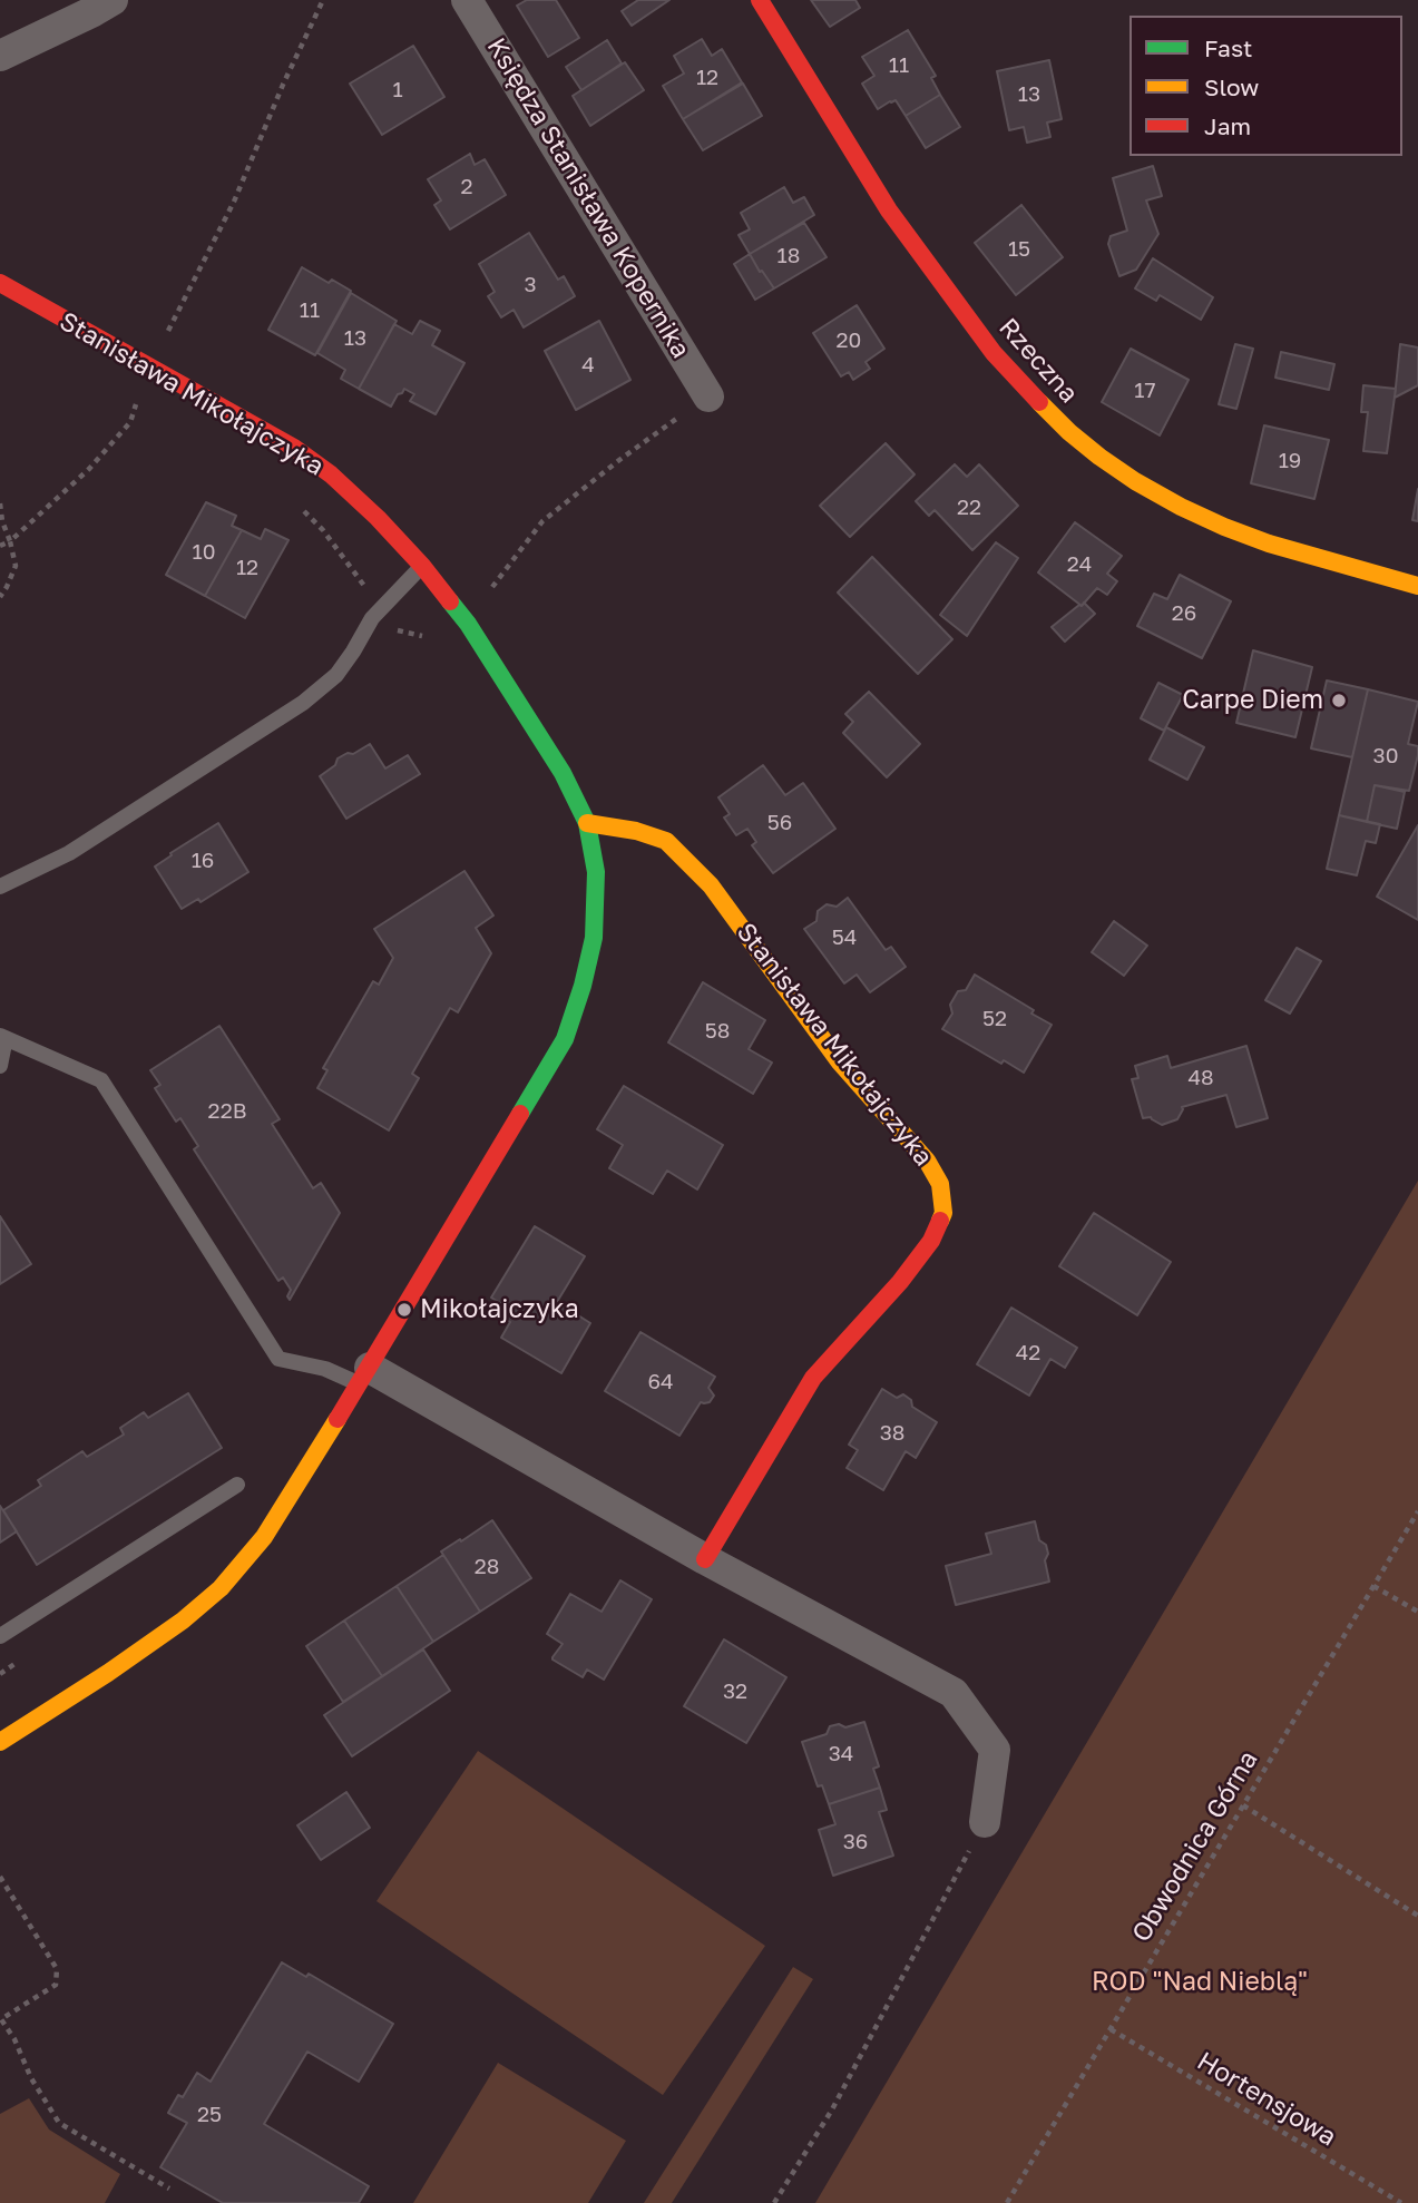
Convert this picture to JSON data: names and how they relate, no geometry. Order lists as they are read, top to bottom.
{
  "streets": {
    "street": ["Księdza Stanisława Kopernika", "Rzeczna", "Stanisława Mikołajczyka"],
    "path": ["Obwodnica Górna", "Hortensjowa"]
  },
  "crossings": [
    ["Obwodnica Górna", "Hortensjowa"]
  ],
  "parks": ["ROD \"Nad Nieblą\""],
  "places": ["Carpe Diem", "Mikołajczyka"],
  "house_numbers": [
    "11",
    "12",
    "1",
    "13",
    "2",
    "15",
    "18",
    "3",
    "11",
    "13",
    "20",
    "4",
    "17",
    "19",
    "22",
    "10",
    "24",
    "12",
    "26",
    "30",
    "56",
    "16",
    "54",
    "52",
    "58",
    "48",
    "22B",
    "42",
    "64",
    "38",
    "28",
    "32",
    "34",
    "36",
    "25"
  ],
  "legend": ["Fast", "Slow", "Jam"]
}
